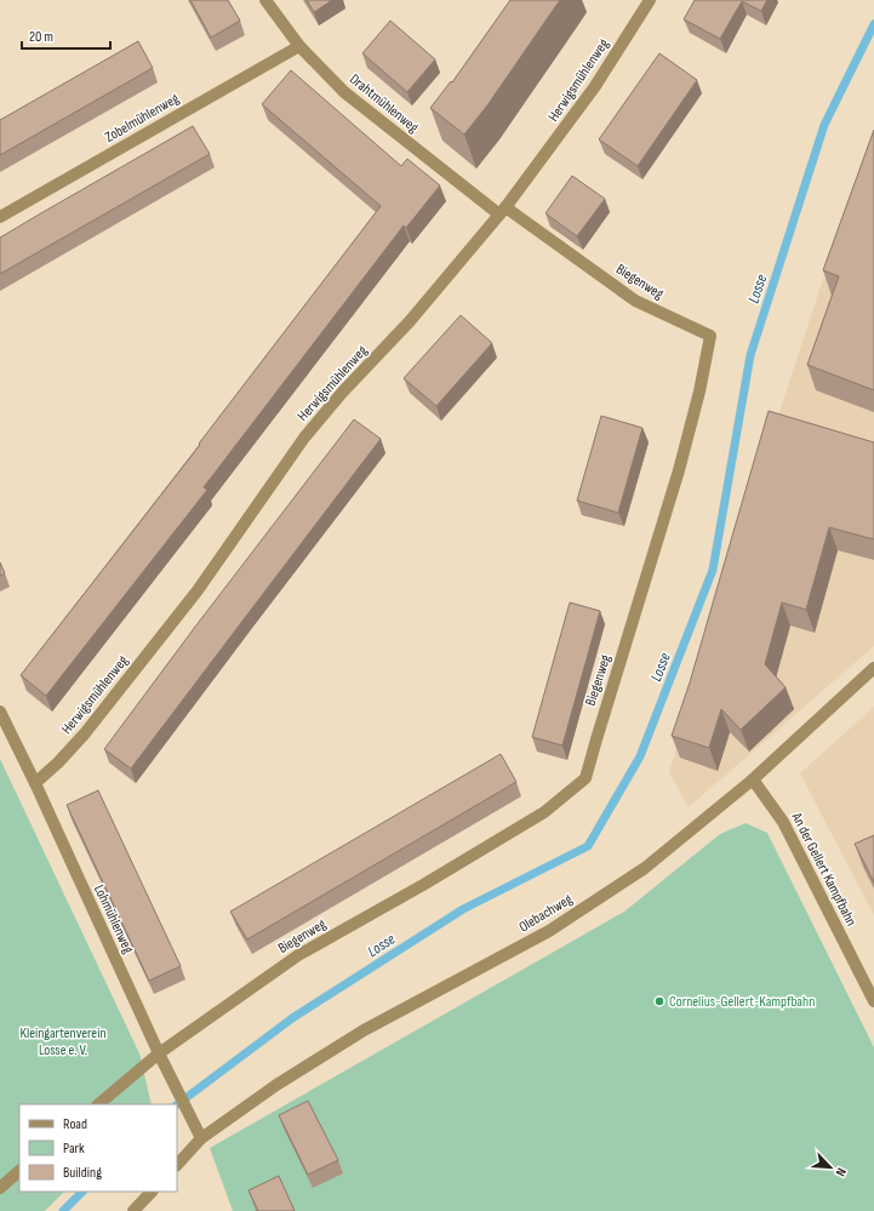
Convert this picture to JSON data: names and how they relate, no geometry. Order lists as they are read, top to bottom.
{
  "streets": {
    "street": [
      "Herwigsmühlenweg",
      "Drahtmühlenweg",
      "Zobelmühlenweg",
      "Biegenweg",
      "An der Gellert Kampfbahn",
      "Olebachweg",
      "Lohmühlenweg"
    ]
  },
  "crossings": [
    ["Herwigsmühlenweg", "Drahtmühlenweg"],
    ["Herwigsmühlenweg", "Biegenweg"],
    ["Herwigsmühlenweg", "Lohmühlenweg"],
    ["Drahtmühlenweg", "Zobelmühlenweg"],
    ["Drahtmühlenweg", "Biegenweg"],
    ["Biegenweg", "Lohmühlenweg"],
    ["An der Gellert Kampfbahn", "Olebachweg"],
    ["Olebachweg", "Lohmühlenweg"]
  ],
  "water": ["Losse"],
  "parks": ["Kleingartenverein Losse e. V."],
  "places": ["Cornelius-Gellert-Kampfbahn"],
  "legend": ["Road", "Park", "Building"],
  "scale_bar": "20 m",
  "north": "bottom right"
}
